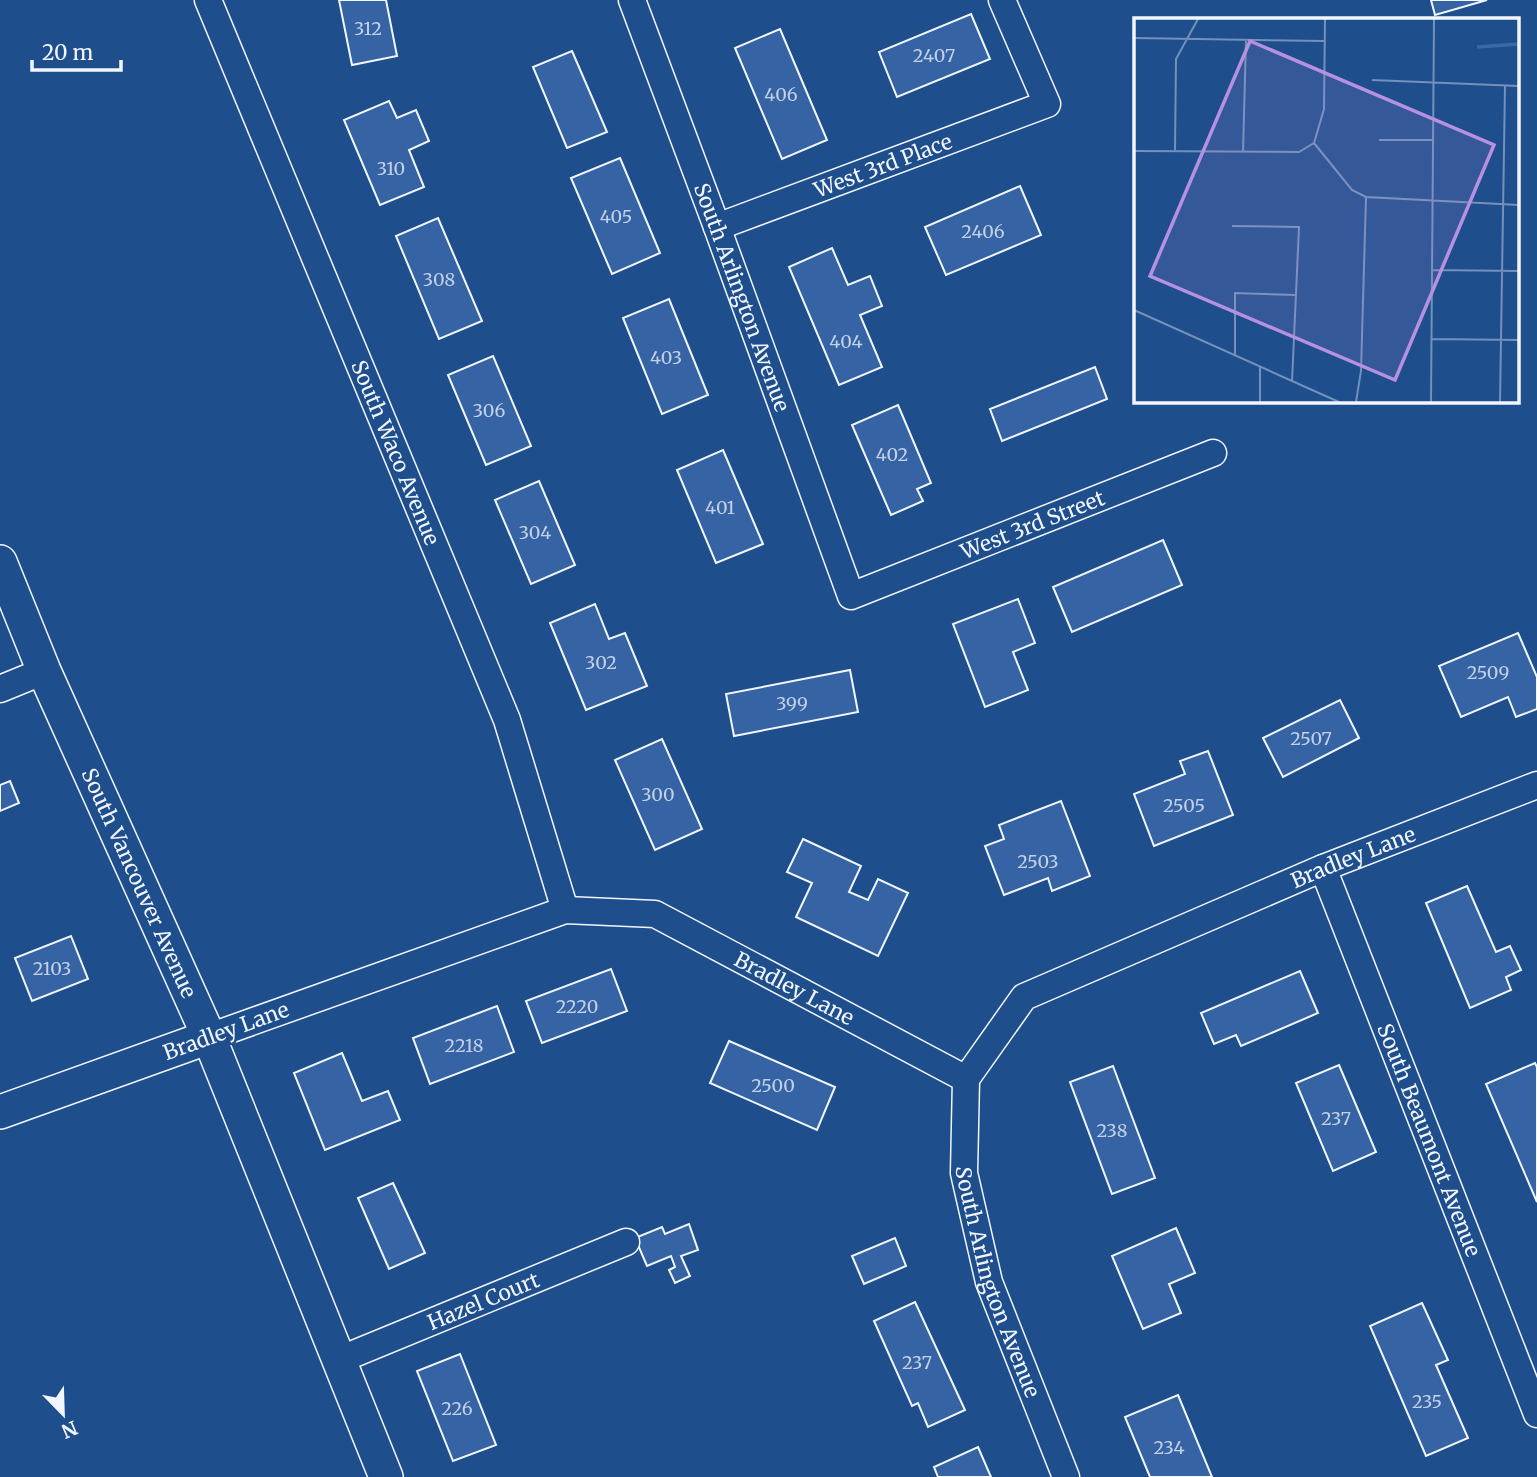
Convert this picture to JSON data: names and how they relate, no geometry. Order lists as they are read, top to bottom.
{
  "streets": {
    "street": [
      "West 3rd Place",
      "South Arlington Avenue",
      "South Waco Avenue",
      "West 3rd Street",
      "Bradley Lane",
      "South Vancouver Avenue",
      "South Beaumont Avenue",
      "Hazel Court"
    ]
  },
  "crossings": [
    ["West 3rd Place", "South Arlington Avenue"],
    ["South Arlington Avenue", "West 3rd Street"],
    ["South Arlington Avenue", "Bradley Lane"],
    ["South Waco Avenue", "Bradley Lane"],
    ["Bradley Lane", "South Vancouver Avenue"],
    ["Bradley Lane", "South Beaumont Avenue"],
    ["South Vancouver Avenue", "Hazel Court"]
  ],
  "house_numbers": [
    "312",
    "2407",
    "406",
    "310",
    "405",
    "2406",
    "308",
    "404",
    "403",
    "306",
    "402",
    "401",
    "304",
    "302",
    "2509",
    "399",
    "2507",
    "300",
    "2505",
    "2503",
    "2103",
    "2220",
    "2218",
    "2500",
    "237",
    "238",
    "237",
    "235",
    "226",
    "234"
  ],
  "scale_bar": "20 m",
  "north": "bottom right"
}
